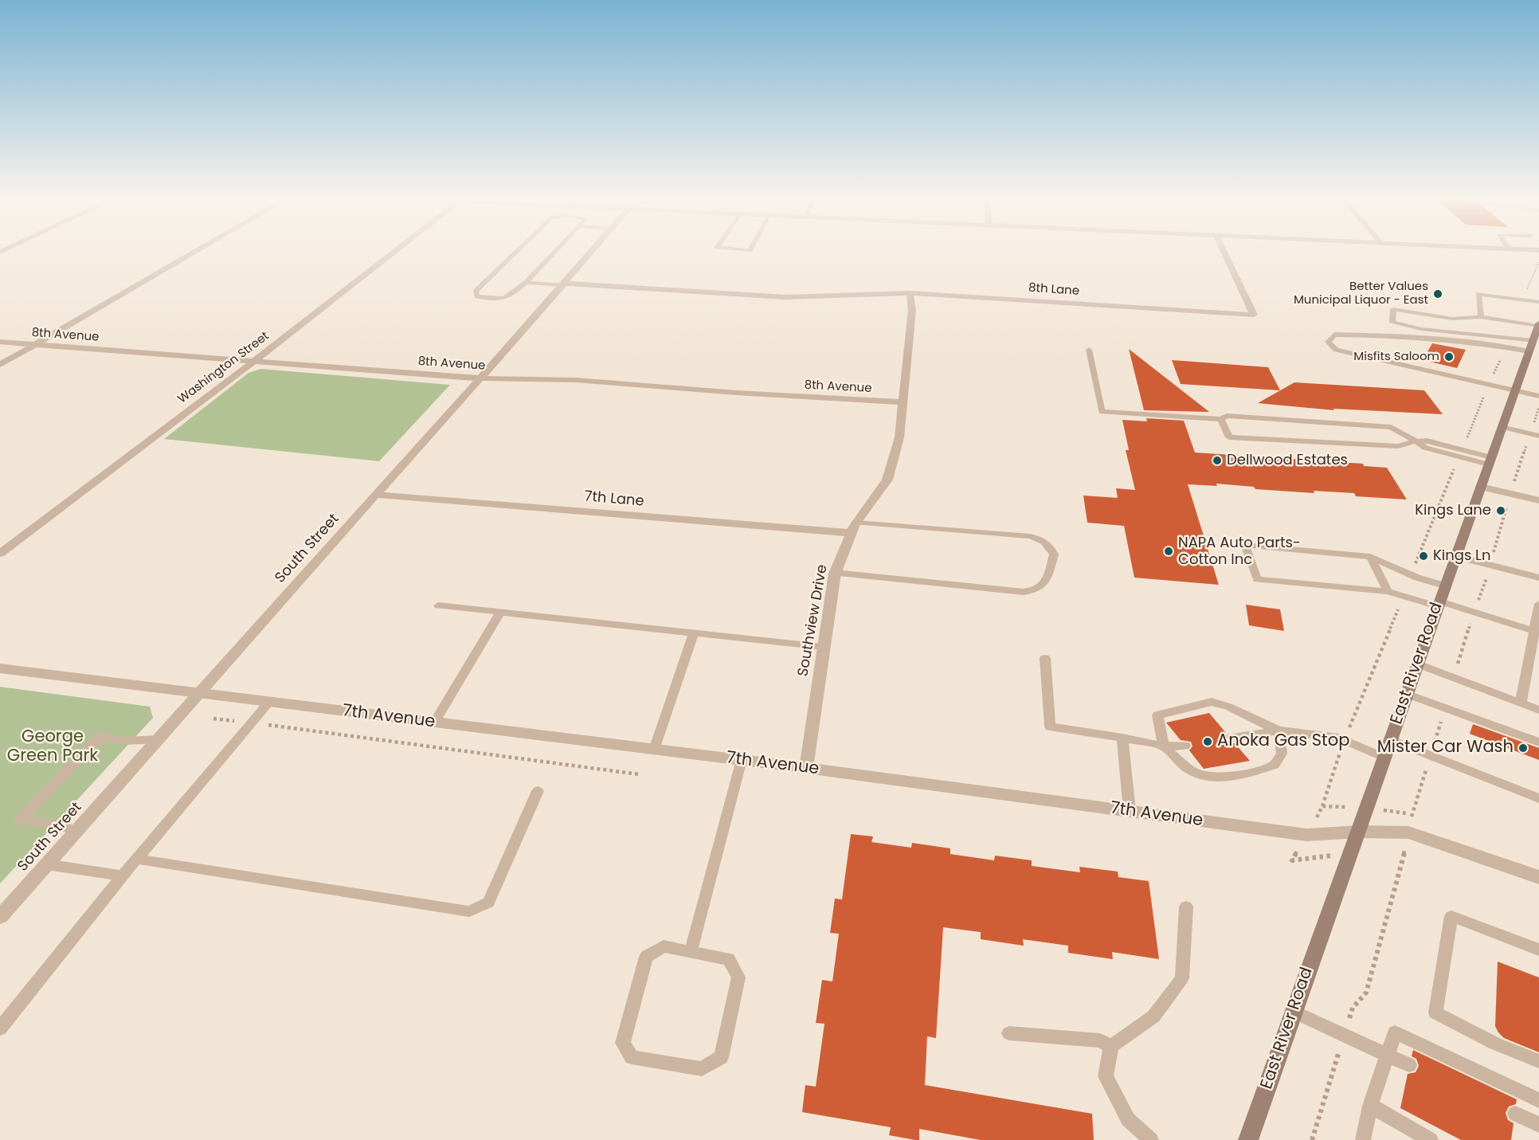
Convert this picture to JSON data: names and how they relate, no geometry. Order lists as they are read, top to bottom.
{
  "streets": {
    "main road": ["East River Road"],
    "street": [
      "8th Lane",
      "8th Avenue",
      "Washington Street",
      "7th Lane",
      "South Street",
      "Southview Drive",
      "7th Avenue"
    ]
  },
  "crossings": [
    ["8th Lane", "South Street"],
    ["8th Lane", "Southview Drive"],
    ["8th Avenue", "Washington Street"],
    ["8th Avenue", "South Street"],
    ["8th Avenue", "Southview Drive"],
    ["7th Lane", "South Street"],
    ["7th Lane", "Southview Drive"],
    ["South Street", "7th Avenue"],
    ["Southview Drive", "7th Avenue"],
    ["East River Road", "7th Avenue"]
  ],
  "parks": ["George Green Park"],
  "places": [
    "Better Values Municipal Liquor - East",
    "Misfits Saloom",
    "Dellwood Estates",
    "Kings Lane",
    "NAPA Auto Parts- Cotton Inc",
    "Kings Ln",
    "Anoka Gas Stop",
    "Mister Car Wash"
  ]
}
